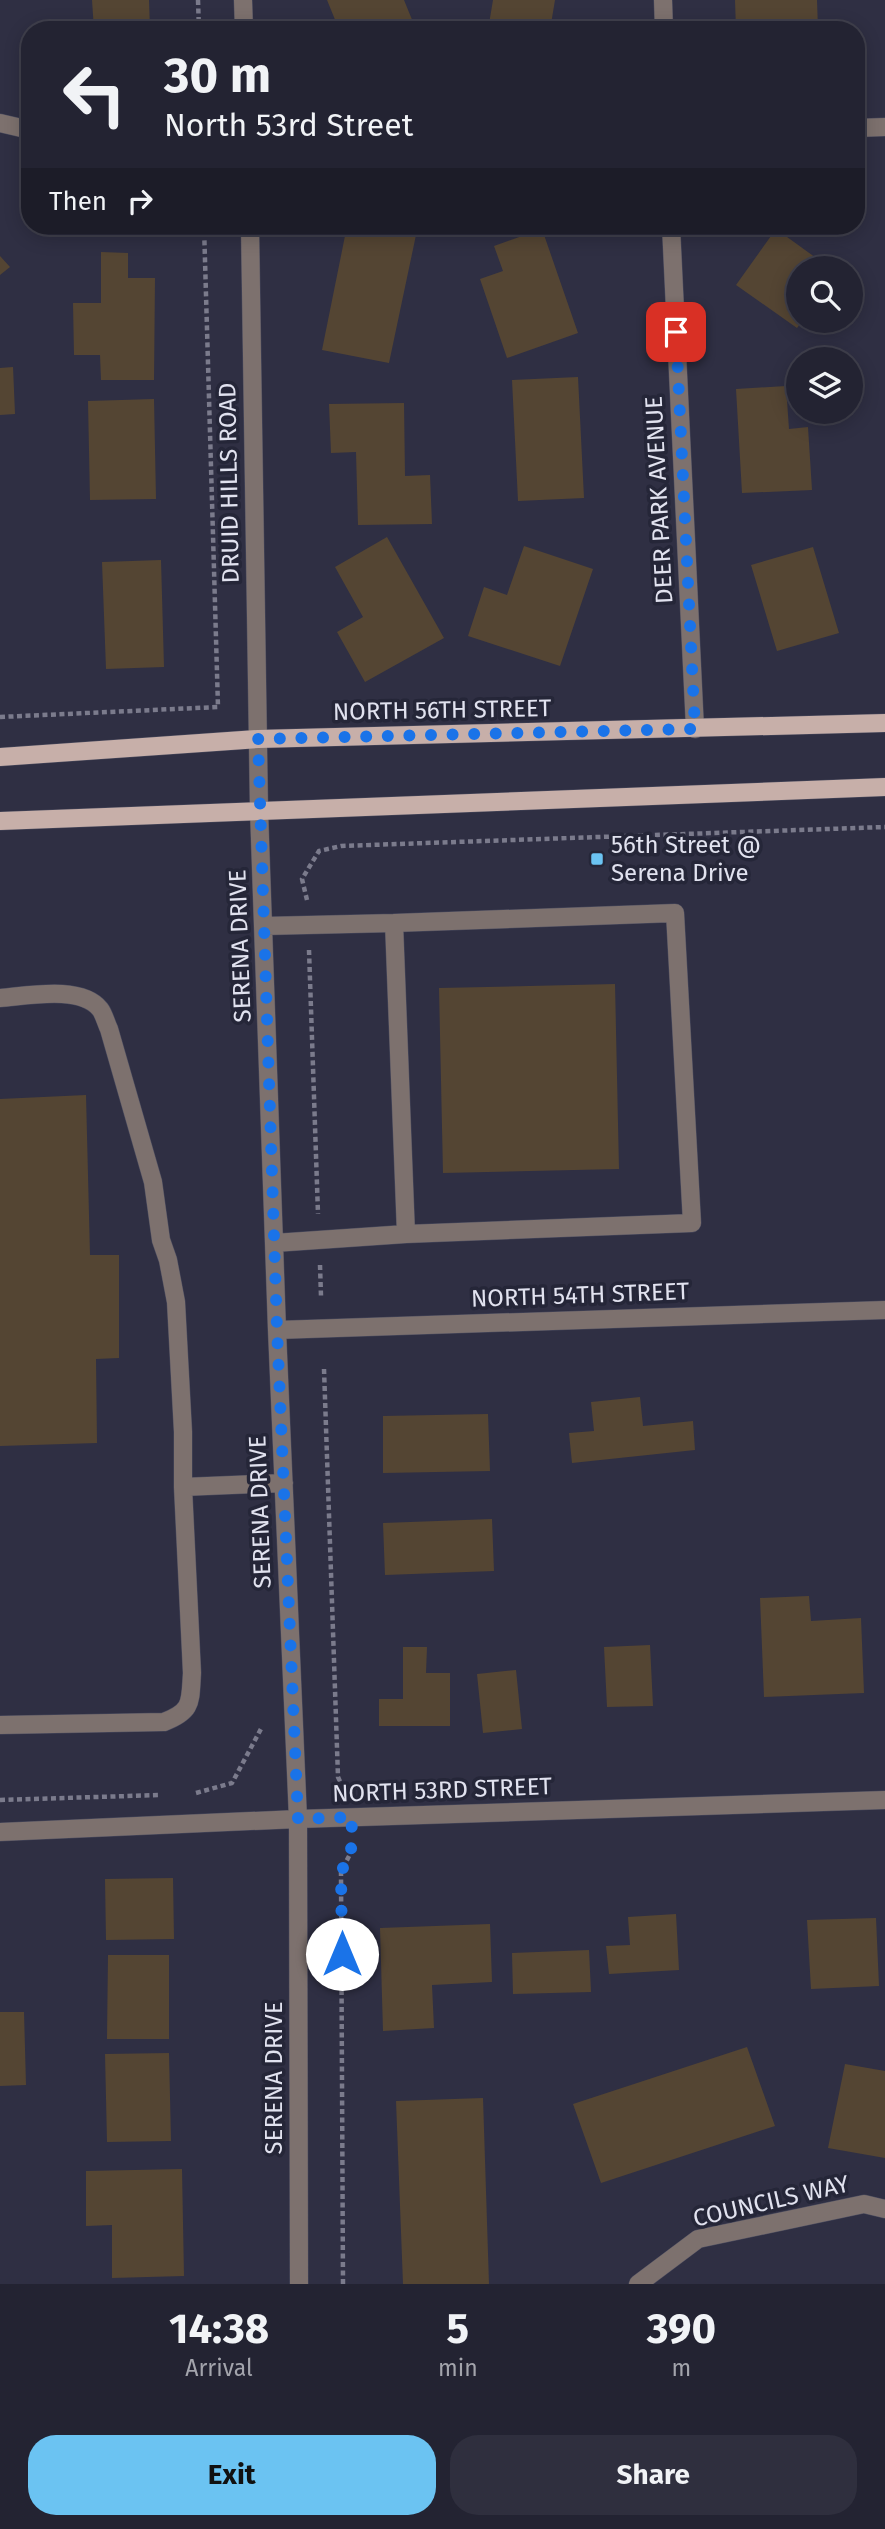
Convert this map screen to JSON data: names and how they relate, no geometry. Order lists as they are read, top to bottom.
{
  "streets": {
    "main road": ["NORTH 56TH STREET"],
    "street": [
      "DRUID HILLS ROAD",
      "DEER PARK AVENUE",
      "SERENA DRIVE",
      "NORTH 54TH STREET",
      "NORTH 53RD STREET",
      "COUNCILS WAY"
    ]
  },
  "crossings": [
    ["DRUID HILLS ROAD", "NORTH 56TH STREET"],
    ["DRUID HILLS ROAD", "SERENA DRIVE"],
    ["DEER PARK AVENUE", "NORTH 56TH STREET"],
    ["NORTH 56TH STREET", "SERENA DRIVE"],
    ["SERENA DRIVE", "NORTH 54TH STREET"],
    ["SERENA DRIVE", "NORTH 53RD STREET"]
  ],
  "places": {
    "transit": ["56th Street @ Serena Drive"]
  },
  "page": {
    "turn": ["30 m", "North 53rd Street"],
    "then": "Then",
    "eta": [
      "14:38",
      "Arrival",
      "5",
      "min",
      "390",
      "m"
    ],
    "buttons": ["Exit", "Share"]
  }
}
